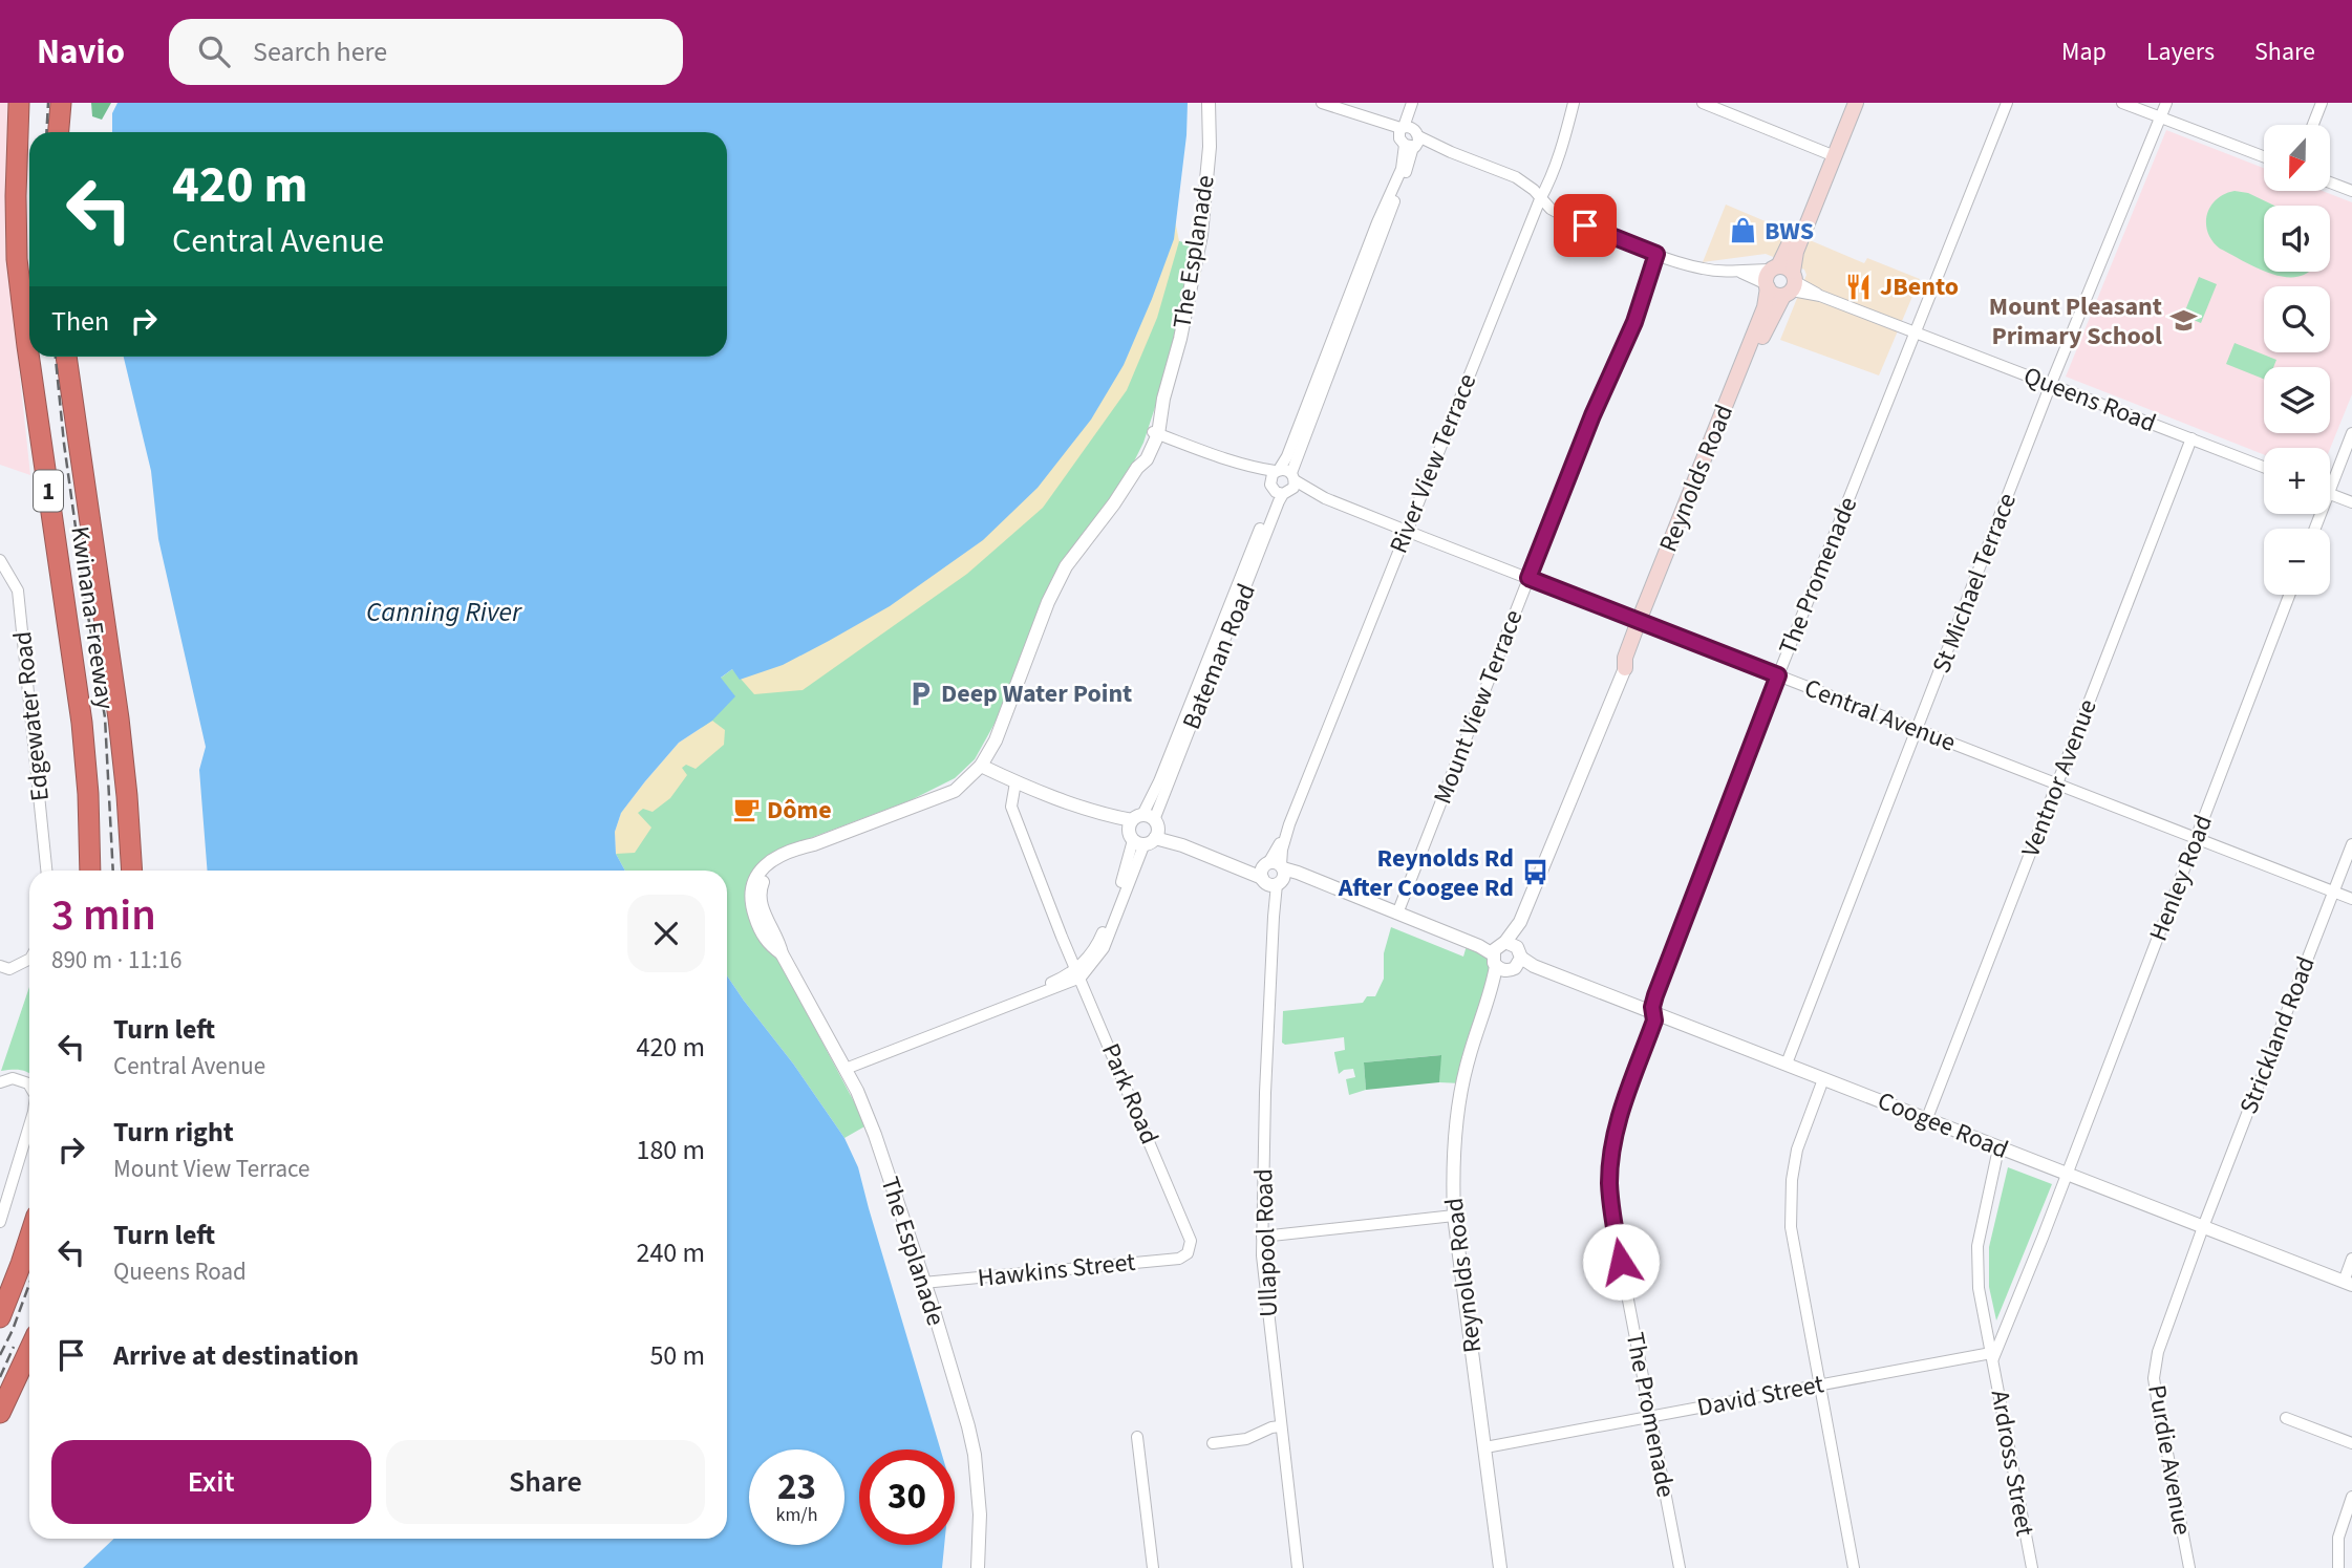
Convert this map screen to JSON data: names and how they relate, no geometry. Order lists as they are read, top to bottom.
{
  "streets": {
    "highway": ["1", "Kwinana Freeway"],
    "main road": ["Reynolds Road"],
    "street": [
      "The Esplanade",
      "Queens Road",
      "River View Terrace",
      "The Promenade",
      "St Michael Terrace",
      "Bateman Road",
      "Mount View Terrace",
      "Central Avenue",
      "Edgewater Road",
      "Ventnor Avenue",
      "Henley Road",
      "Strickland Road",
      "Park Road",
      "Coogee Road",
      "Ullapool Road",
      "Hawkins Street",
      "David Street",
      "Purdie Avenue",
      "Ardross Street"
    ]
  },
  "crossings": [
    ["The Esplanade", "Bateman Road"],
    ["The Esplanade", "Central Avenue"],
    ["The Esplanade", "Hawkins Street"],
    ["Queens Road", "River View Terrace"],
    ["Queens Road", "Reynolds Road"],
    ["Queens Road", "The Promenade"],
    ["Queens Road", "St Michael Terrace"],
    ["Queens Road", "Bateman Road"],
    ["Queens Road", "Mount View Terrace"],
    ["Queens Road", "Ventnor Avenue"],
    ["River View Terrace", "Central Avenue"],
    ["River View Terrace", "Ullapool Road"],
    ["Reynolds Road", "Central Avenue"],
    ["Reynolds Road", "Coogee Road"],
    ["Reynolds Road", "David Street"],
    ["The Promenade", "Central Avenue"],
    ["The Promenade", "Coogee Road"],
    ["The Promenade", "David Street"],
    ["St Michael Terrace", "Central Avenue"],
    ["St Michael Terrace", "Coogee Road"],
    ["Bateman Road", "Central Avenue"],
    ["Bateman Road", "Park Road"],
    ["Mount View Terrace", "Central Avenue"],
    ["Central Avenue", "Ventnor Avenue"],
    ["Central Avenue", "Henley Road"],
    ["Central Avenue", "Strickland Road"],
    ["Ventnor Avenue", "Coogee Road"],
    ["Henley Road", "Coogee Road"],
    ["Henley Road", "Ardross Street"],
    ["Strickland Road", "Coogee Road"],
    ["Strickland Road", "Purdie Avenue"],
    ["Park Road", "Hawkins Street"],
    ["Coogee Road", "Purdie Avenue"],
    ["Coogee Road", "Ardross Street"],
    ["David Street", "Ardross Street"]
  ],
  "water": ["Canning River"],
  "places": {
    "shop": ["BWS"],
    "restaurant": ["JBento"],
    "school or university": ["Mount Pleasant Primary School"],
    "parking": ["Deep Water Point"],
    "cafe": ["Dôme"],
    "bus stop": ["Reynolds Rd After Coogee Rd"]
  },
  "north": "bottom",
  "page": {
    "header": "Navio",
    "search": "Search here",
    "nav": ["Map", "Layers", "Share"],
    "map_buttons": ["+", "−"],
    "turn": ["420 m", "Central Avenue"],
    "then": "Then",
    "heading": ["3 min", "890 m · 11:16"],
    "list": [
      {
        "name": "Turn left",
        "note": "Central Avenue",
        "value": "420 m"
      },
      {
        "name": "Turn right",
        "note": "Mount View Terrace",
        "value": "180 m"
      },
      {
        "name": "Turn left",
        "note": "Queens Road",
        "value": "240 m"
      },
      {
        "name": "Arrive at destination",
        "value": "50 m"
      }
    ],
    "buttons": ["Exit", "Share"],
    "speed": "23 km/h",
    "limit": "30"
  }
}
